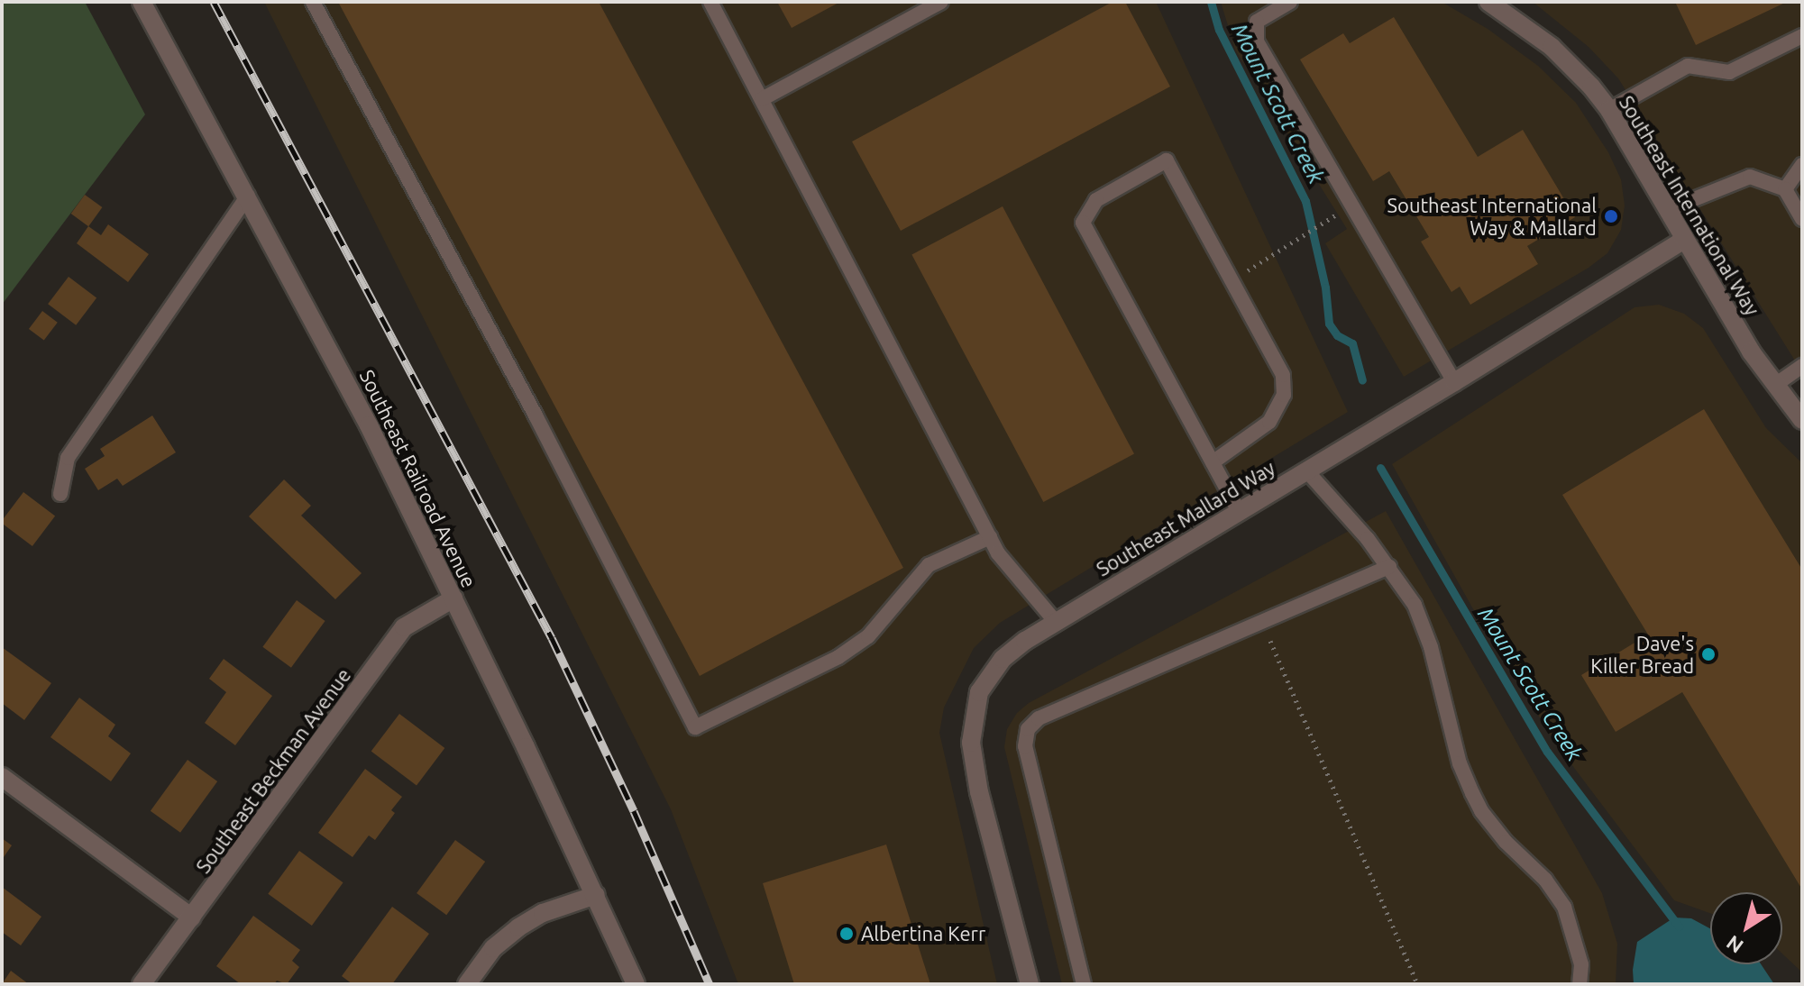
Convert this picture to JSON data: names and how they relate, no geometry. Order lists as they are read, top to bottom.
{
  "streets": {
    "street": [
      "Southeast International Way",
      "Southeast Railroad Avenue",
      "Southeast Mallard Way",
      "Southeast Beckman Avenue"
    ]
  },
  "crossings": [
    ["Southeast International Way", "Southeast Mallard Way"],
    ["Southeast Railroad Avenue", "Southeast Beckman Avenue"]
  ],
  "water": ["Mount Scott Creek"],
  "places": ["Southeast International Way & Mallard", "Dave's Killer Bread", "Albertina Kerr"],
  "north": "bottom left"
}
